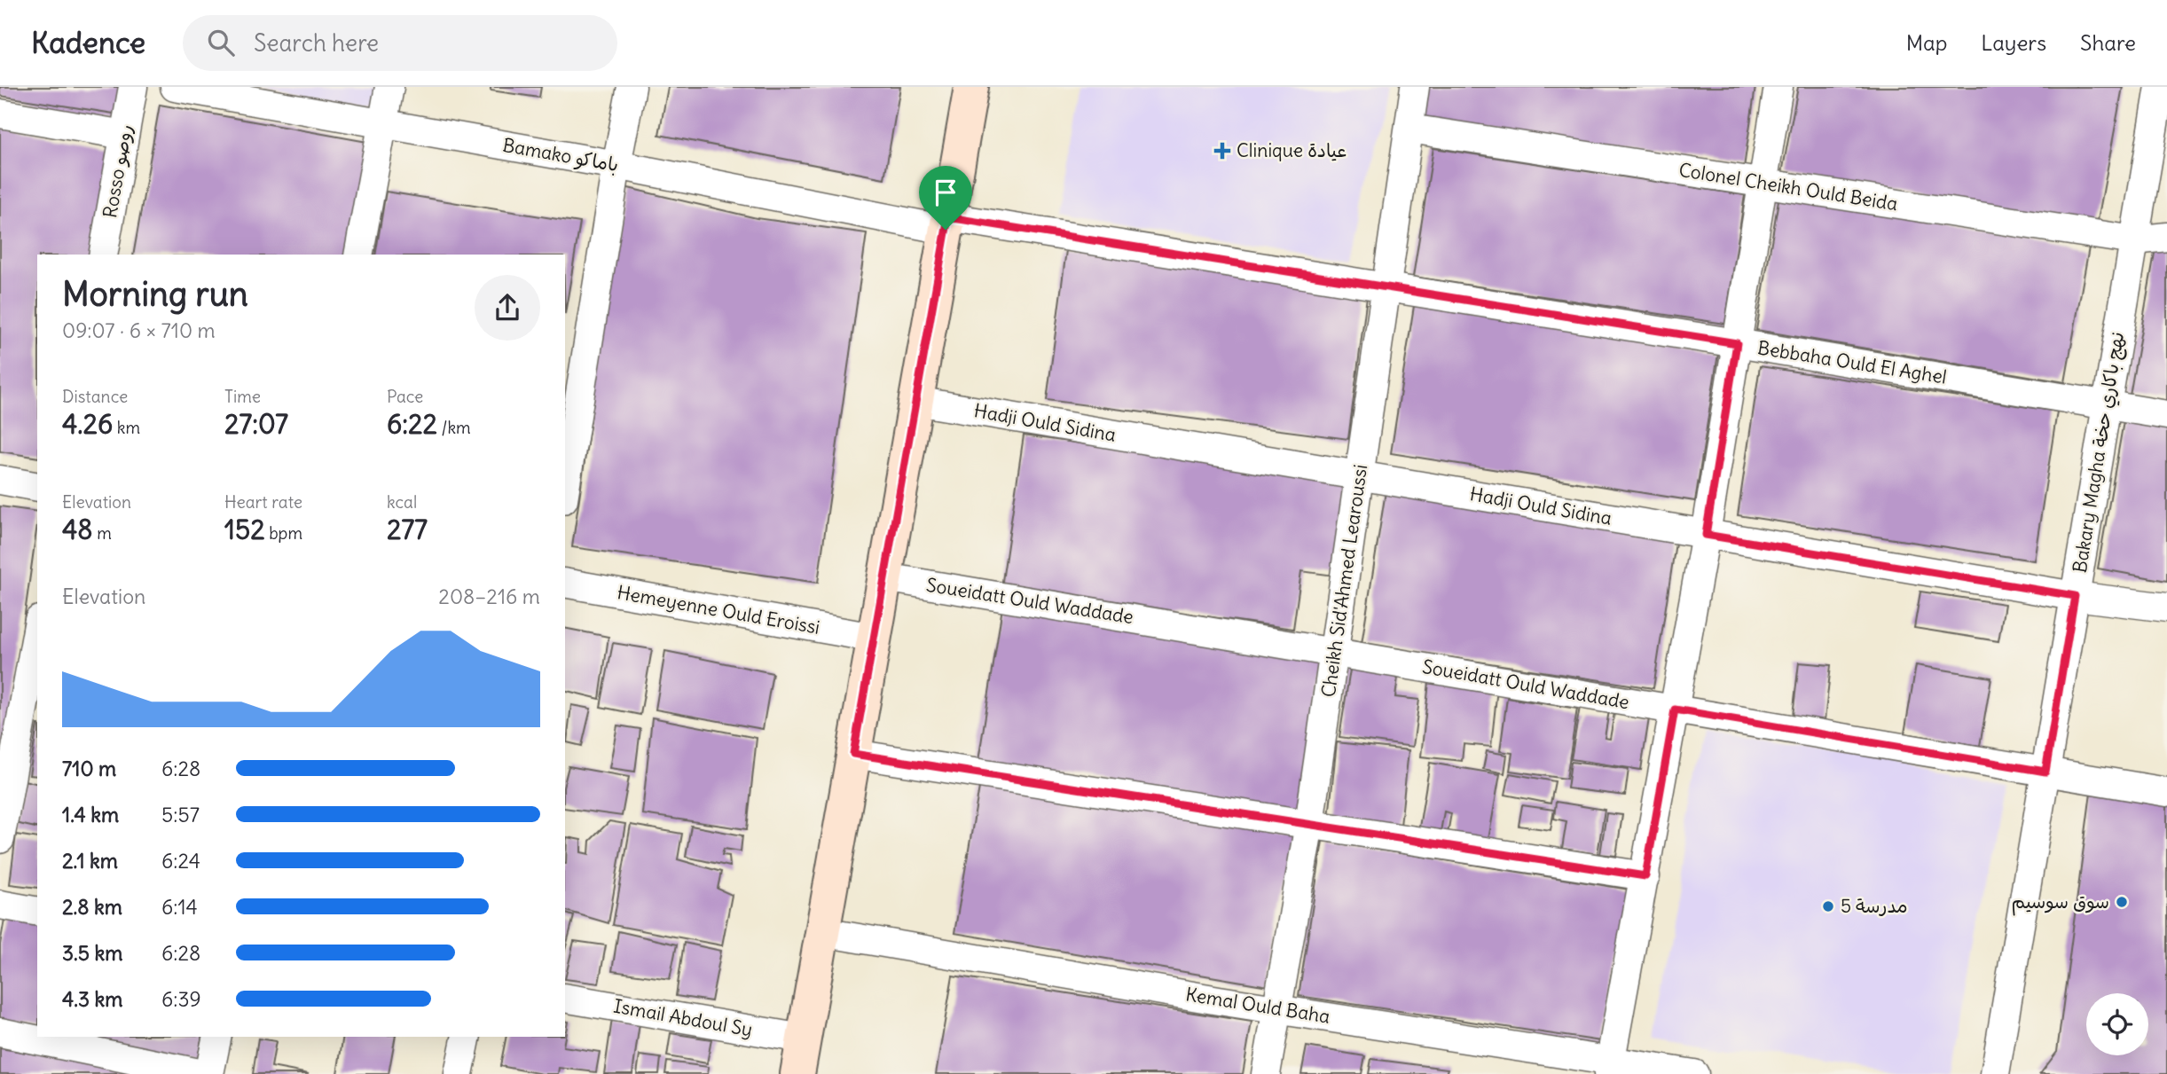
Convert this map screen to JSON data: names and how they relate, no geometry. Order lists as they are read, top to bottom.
{
  "streets": {
    "street": [
      "Bamako باماكو",
      "Rosso روصو",
      "Colonel Cheikh Ould Beida",
      "Bebbaha Ould El Aghel",
      "Hadji Ould Sidina",
      "Bakary Magha نهج باكاري حخة",
      "Cheikh Sid'Ahmed Learoussi",
      "Soueidatt Ould Waddade",
      "Hemeyenne Ould Eroissi",
      "Kemal Ould Baha",
      "Ismail Abdoul Sy"
    ]
  },
  "crossings": [
    ["Bamako باماكو", "Bebbaha Ould El Aghel"],
    ["Colonel Cheikh Ould Beida", "Bakary Magha نهج باكاري حخة"],
    ["Colonel Cheikh Ould Beida", "Cheikh Sid'Ahmed Learoussi"],
    ["Bebbaha Ould El Aghel", "Bakary Magha نهج باكاري حخة"],
    ["Bebbaha Ould El Aghel", "Cheikh Sid'Ahmed Learoussi"],
    ["Hadji Ould Sidina", "Bakary Magha نهج باكاري حخة"],
    ["Hadji Ould Sidina", "Cheikh Sid'Ahmed Learoussi"],
    ["Bakary Magha نهج باكاري حخة", "Soueidatt Ould Waddade"],
    ["Cheikh Sid'Ahmed Learoussi", "Soueidatt Ould Waddade"],
    ["Cheikh Sid'Ahmed Learoussi", "Kemal Ould Baha"]
  ],
  "places": {
    "health": ["Clinique عيادة"],
    "other": ["سوق سوسيم", "مدرسة 5"]
  },
  "page": {
    "header": "Kadence",
    "search": "Search here",
    "nav": ["Map", "Layers", "Share"],
    "heading": ["Morning run", "09:07 · 6 × 710 m"],
    "stats": [
      ["Distance", "4.26 km"],
      ["Time", "27:07"],
      ["Pace", "6:22 /km"],
      ["Elevation", "48 m"],
      ["Heart rate", "152 bpm"],
      ["kcal", "277"]
    ],
    "chart": ["Elevation", "208–216 m"],
    "list": [
      {
        "name": "710 m",
        "note": "6:28"
      },
      {
        "name": "1.4 km",
        "note": "5:57"
      },
      {
        "name": "2.1 km",
        "note": "6:24"
      },
      {
        "name": "2.8 km",
        "note": "6:14"
      },
      {
        "name": "3.5 km",
        "note": "6:28"
      },
      {
        "name": "4.3 km",
        "note": "6:39"
      }
    ]
  }
}
